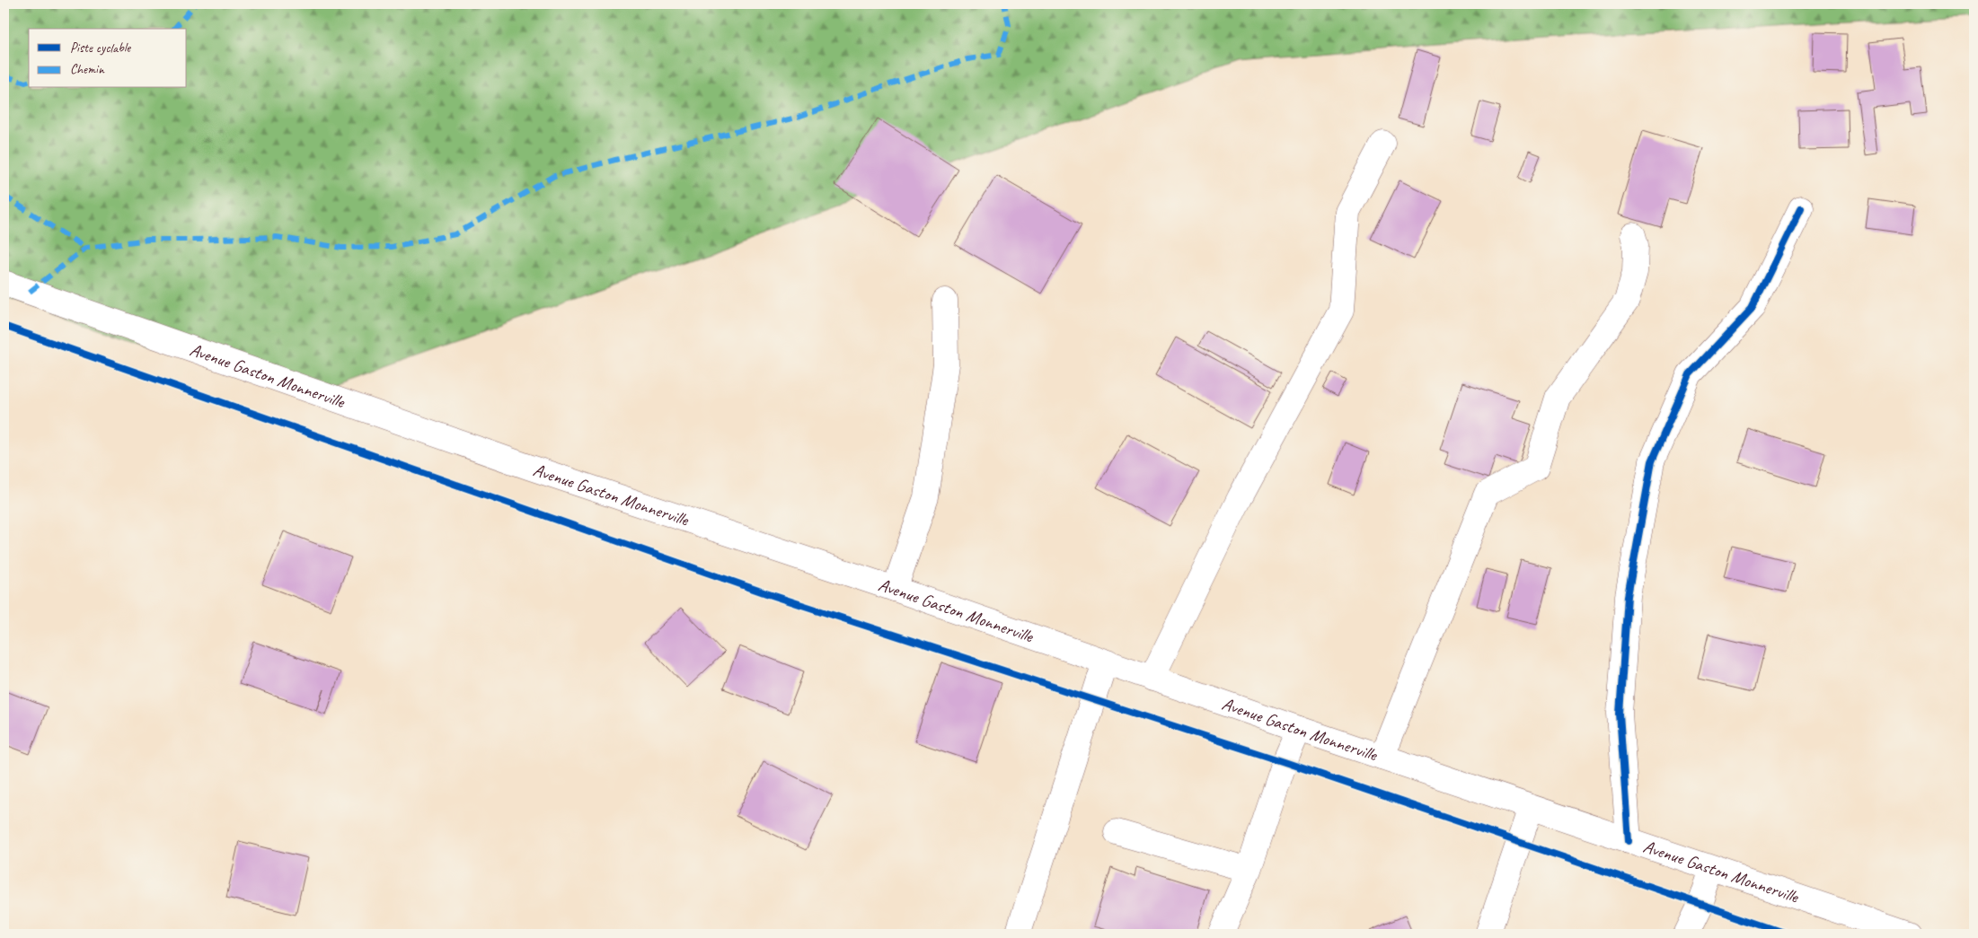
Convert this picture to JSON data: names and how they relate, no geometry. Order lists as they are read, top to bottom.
{
  "streets": {
    "street": ["Avenue Gaston Monnerville"]
  },
  "legend": ["Piste cyclable", "Chemin"]
}
